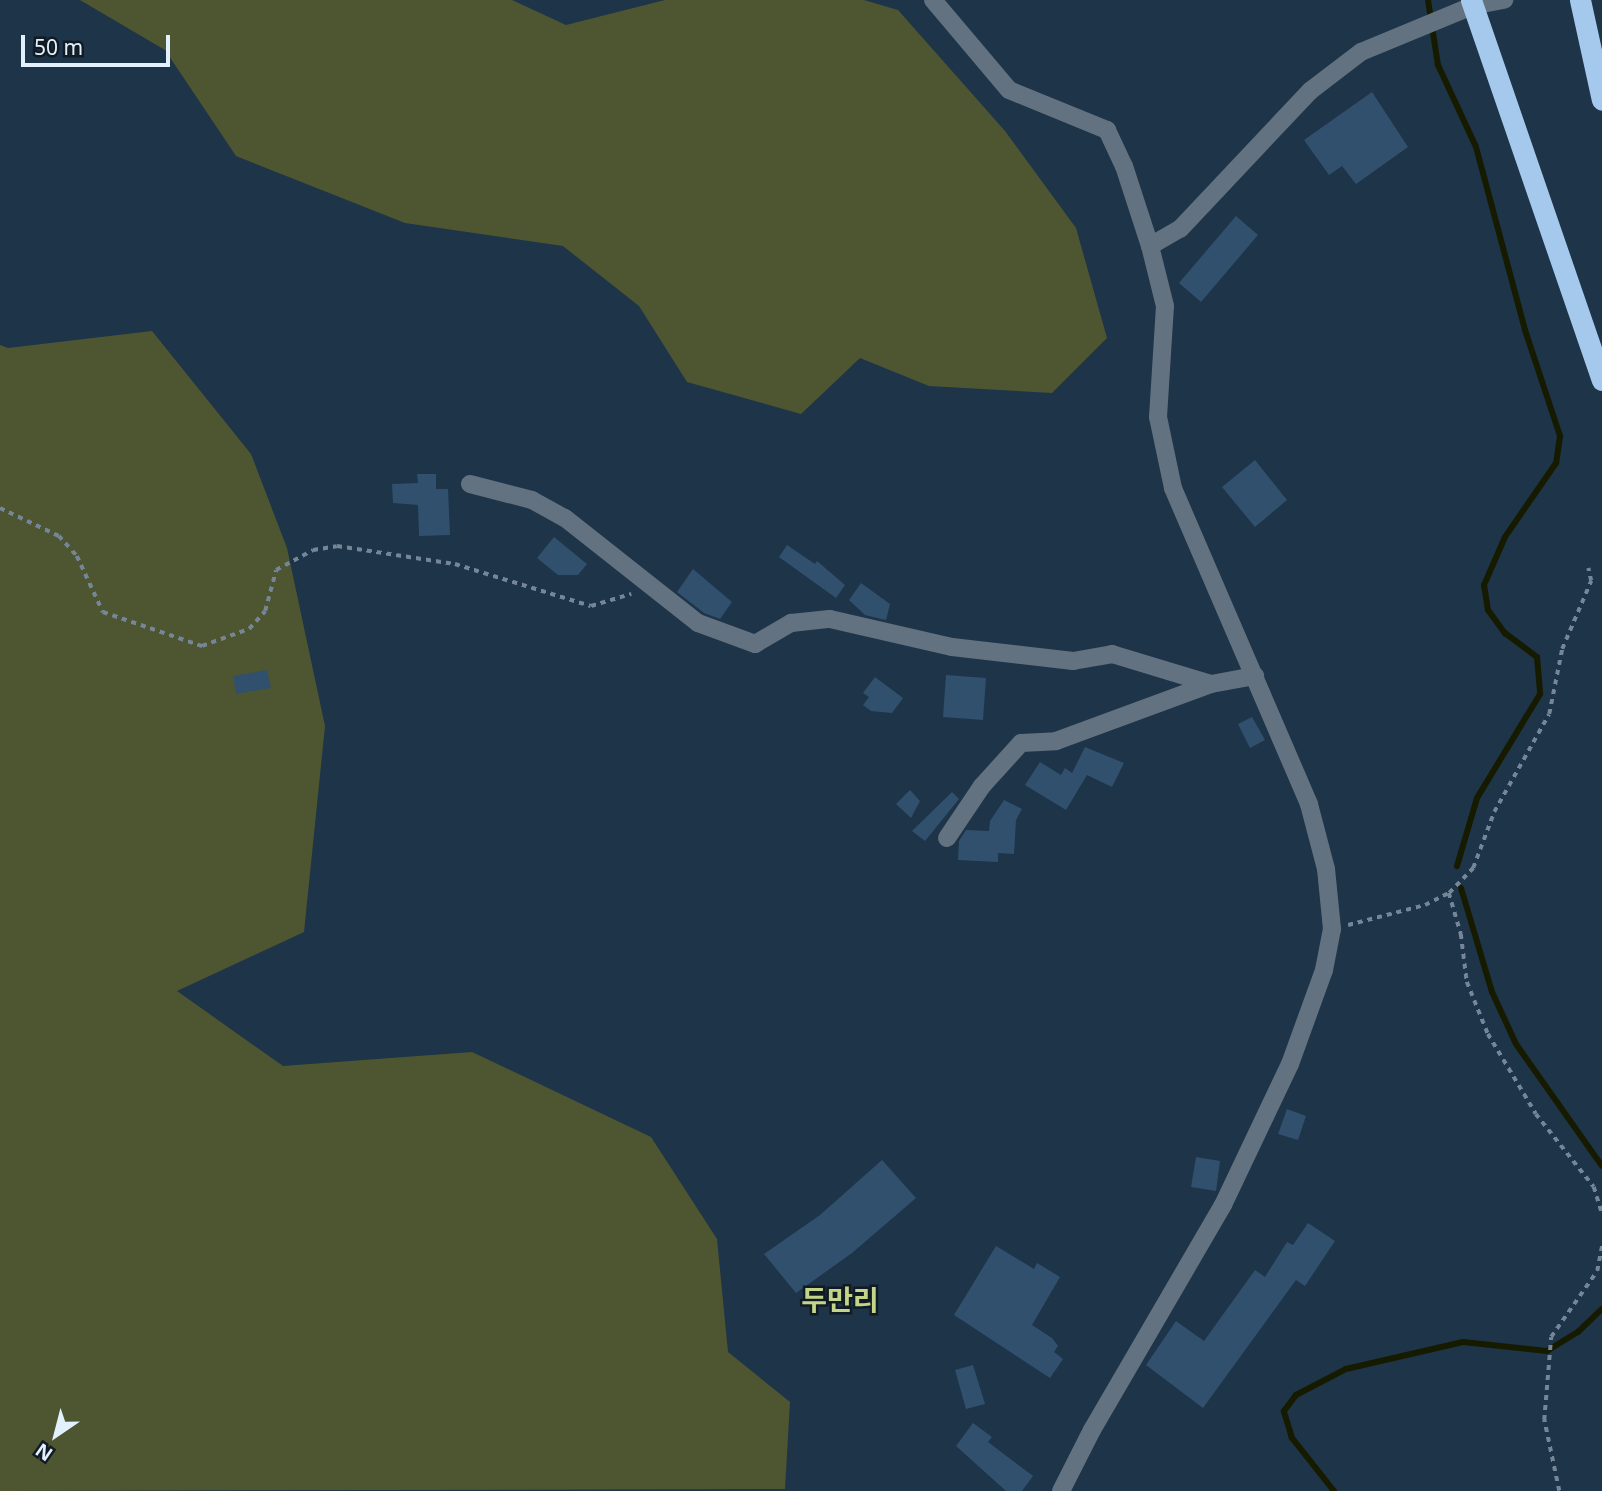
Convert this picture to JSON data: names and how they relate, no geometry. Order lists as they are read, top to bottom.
{
  "districts": ["두만리"],
  "scale_bar": "50 m",
  "north": "bottom left"
}
